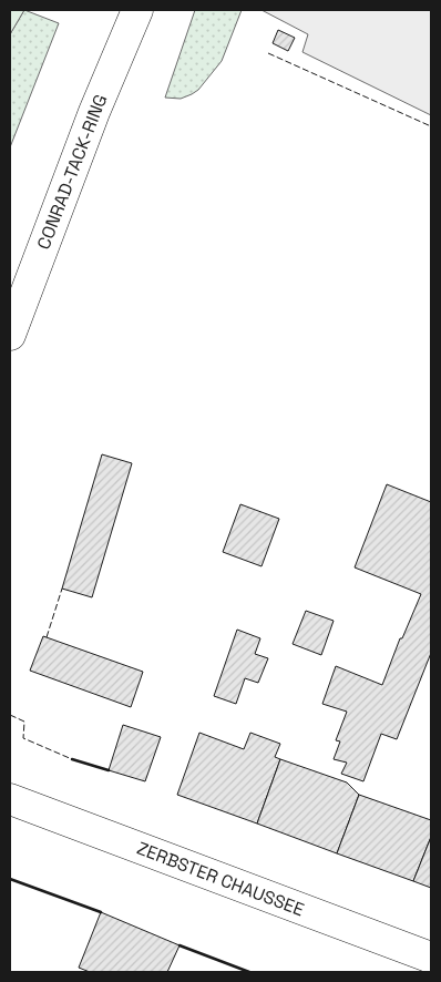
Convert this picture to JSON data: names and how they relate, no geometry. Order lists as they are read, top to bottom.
{
  "streets": {
    "street": ["CONRAD-TACK-RING", "ZERBSTER CHAUSSEE"]
  }
}
